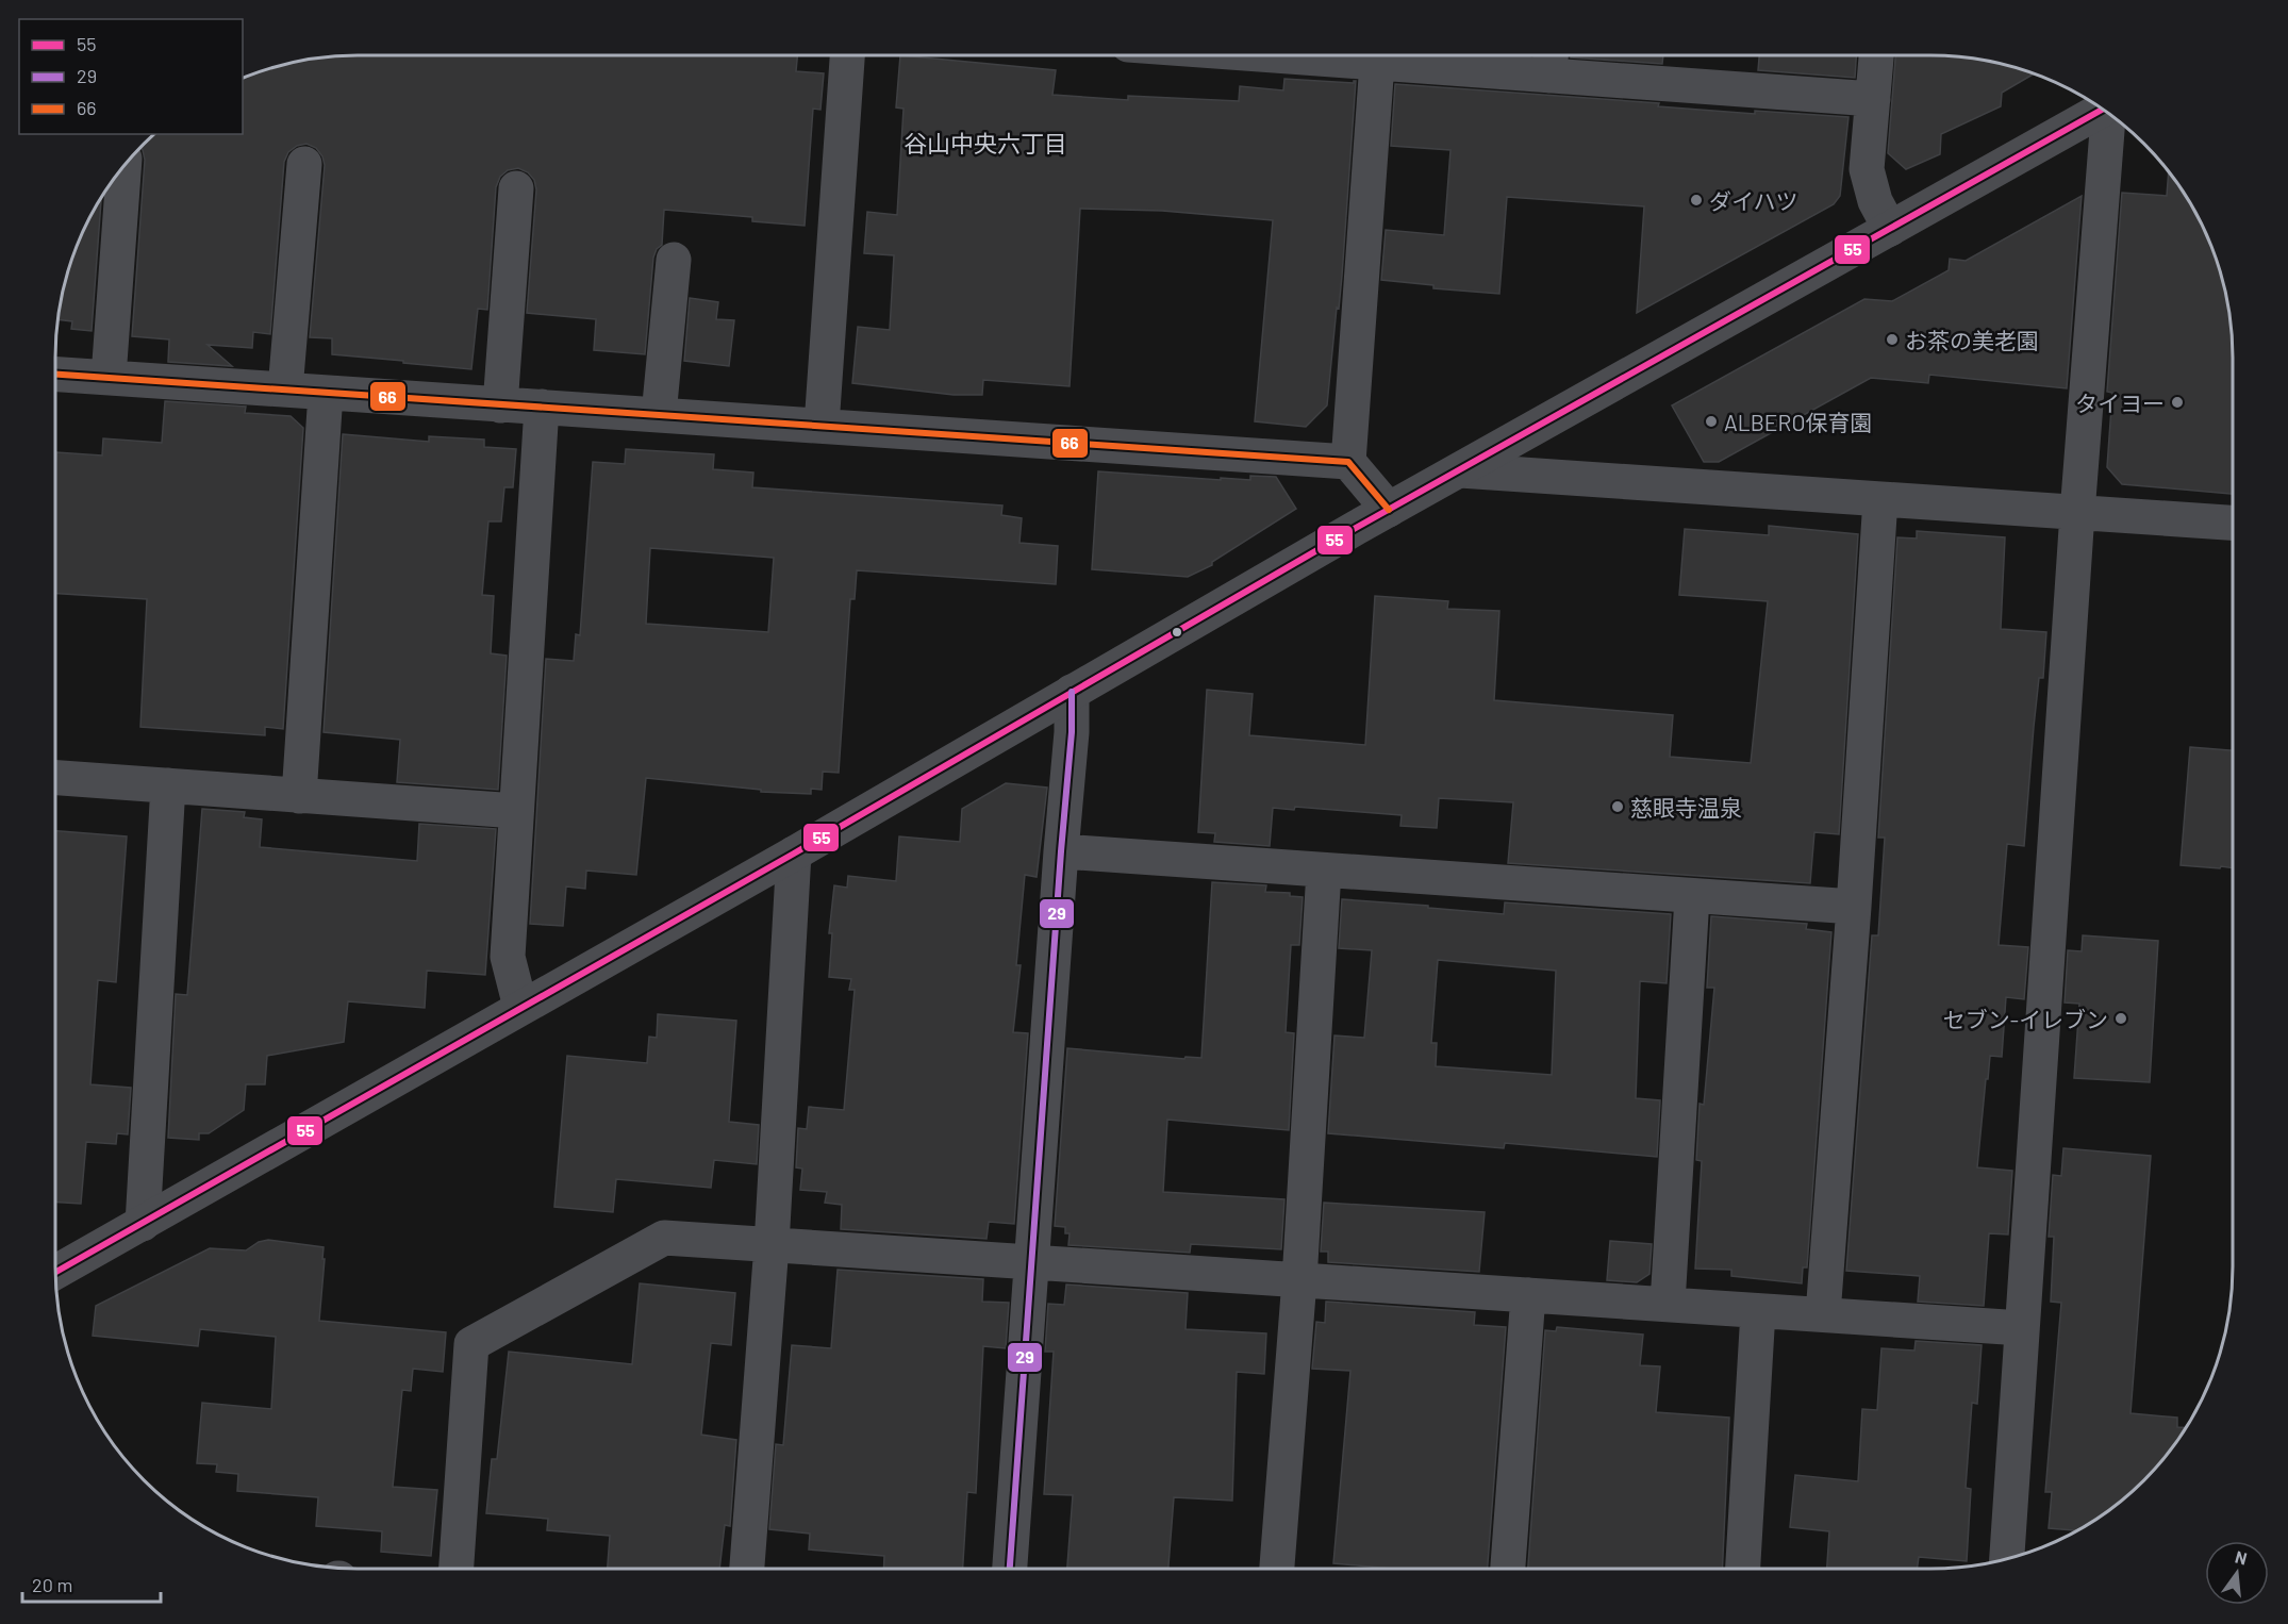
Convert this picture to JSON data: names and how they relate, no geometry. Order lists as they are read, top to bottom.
{
  "districts": ["谷山中央六丁目"],
  "places": [
    "ダイハツ",
    "お茶の美老園",
    "タイヨー",
    "ALBERO保育園",
    "慈眼寺温泉",
    "セブン-イレブン"
  ],
  "lines": ["transit line 55", "transit line 66", "transit line 29"],
  "legend": ["55", "29", "66"],
  "scale_bar": "20 m",
  "north": "top"
}
